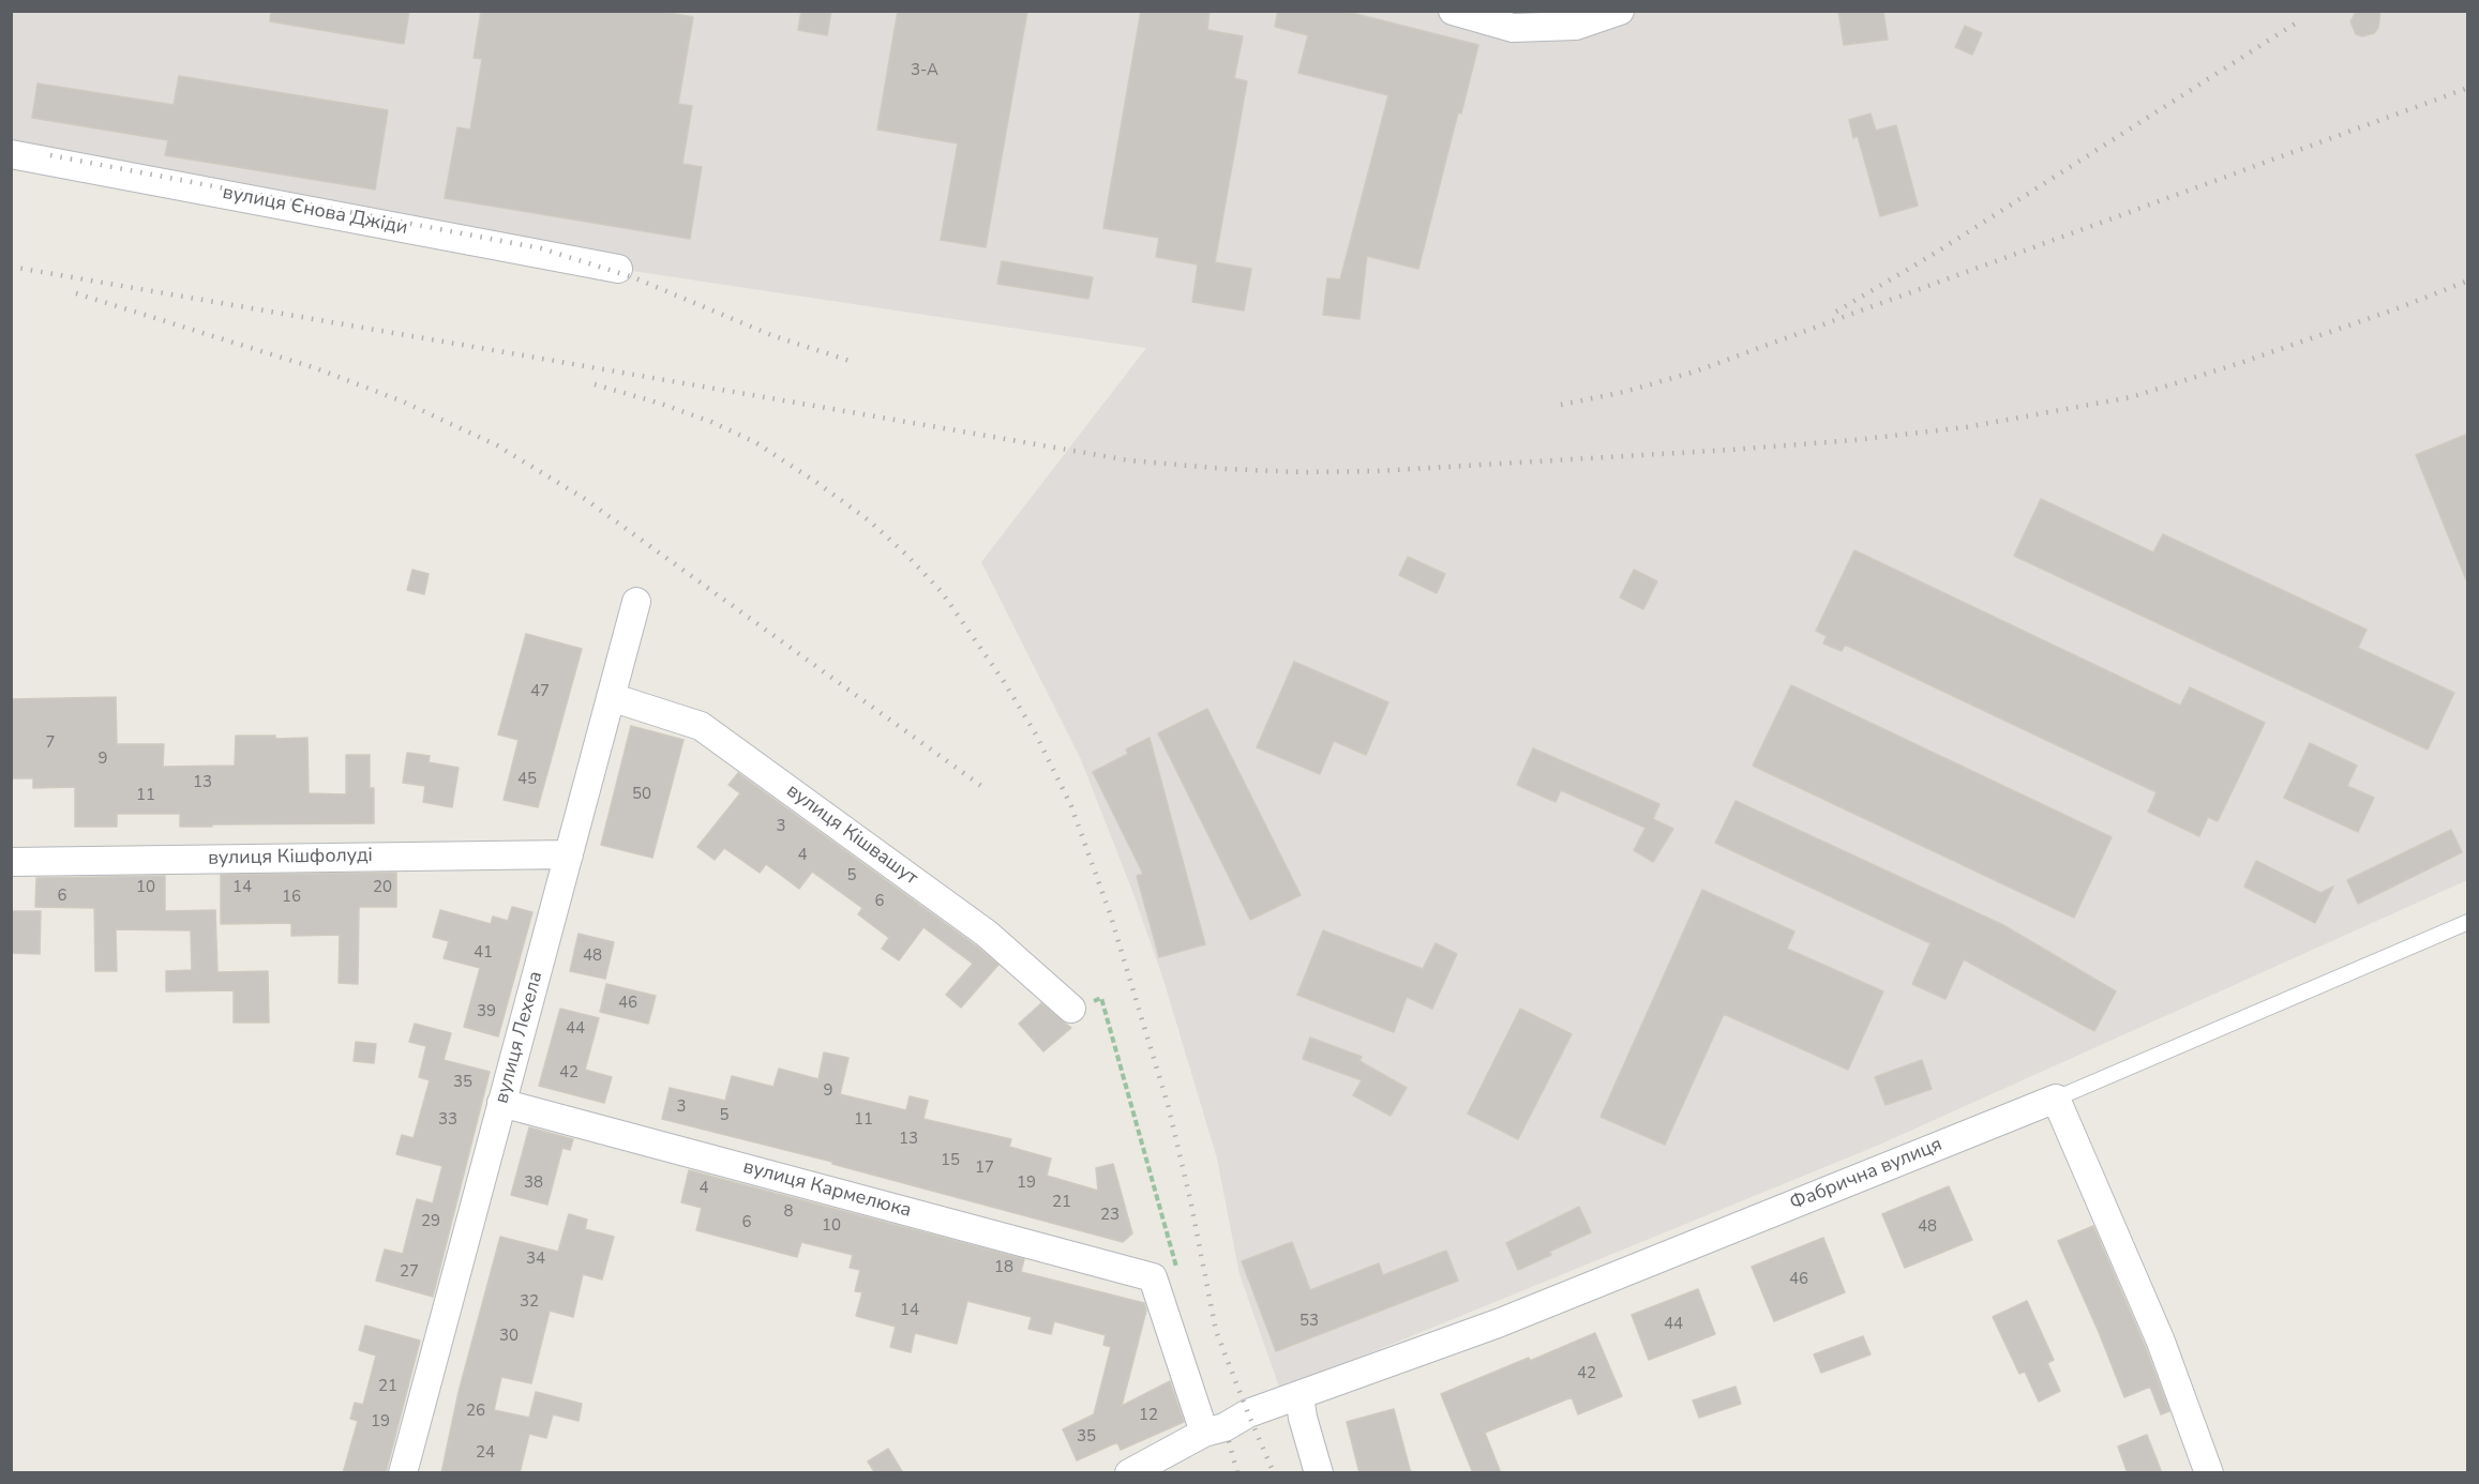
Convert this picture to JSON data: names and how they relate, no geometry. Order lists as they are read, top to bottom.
{
  "streets": {
    "street": [
      "вулиця Єнова Джіди",
      "вулиця Кішвашут",
      "вулиця Кішфолуді",
      "вулиця Лехела",
      "Фабрична вулиця",
      "вулиця Кармелюка"
    ]
  },
  "crossings": [
    ["вулиця Кішвашут", "вулиця Лехела"],
    ["вулиця Кішфолуді", "вулиця Лехела"],
    ["вулиця Лехела", "вулиця Кармелюка"]
  ],
  "house_numbers": [
    "3-А",
    "47",
    "7",
    "9",
    "45",
    "13",
    "50",
    "11",
    "3",
    "4",
    "5",
    "10",
    "14",
    "20",
    "6",
    "16",
    "6",
    "41",
    "48",
    "46",
    "39",
    "44",
    "42",
    "35",
    "9",
    "3",
    "5",
    "33",
    "11",
    "13",
    "15",
    "17",
    "38",
    "19",
    "4",
    "21",
    "8",
    "23",
    "29",
    "6",
    "10",
    "48",
    "34",
    "18",
    "27",
    "46",
    "32",
    "14",
    "53",
    "44",
    "30",
    "42",
    "21",
    "26",
    "12",
    "19",
    "35",
    "24"
  ]
}
